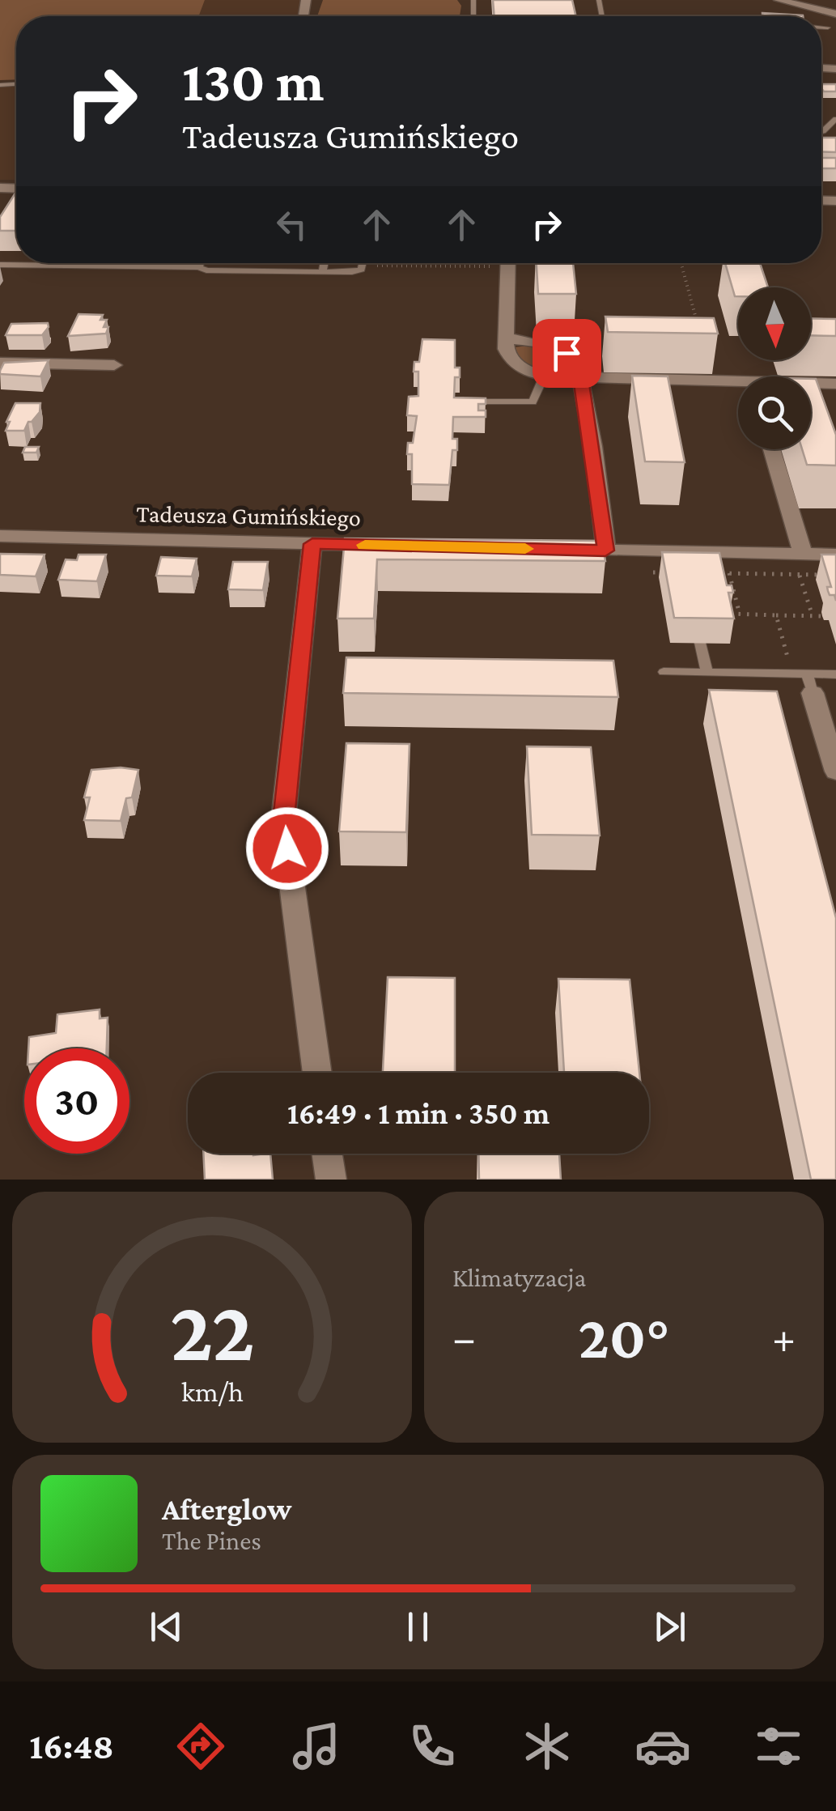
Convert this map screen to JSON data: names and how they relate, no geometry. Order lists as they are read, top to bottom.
{
  "streets": {
    "street": ["Tadeusza Gumińskiego"]
  },
  "north": "bottom",
  "page": {
    "turn": ["130 m", "Tadeusza Gumińskiego"],
    "limit": "30",
    "trip": "16:49 · 1 min · 350 m",
    "tile": "Klimatyzacja",
    "heat": ["−", "20°", "+"],
    "song": ["Afterglow", "The Pines"],
    "tabs": "16:48",
    "gauge": ["22", "km/h"]
  }
}
